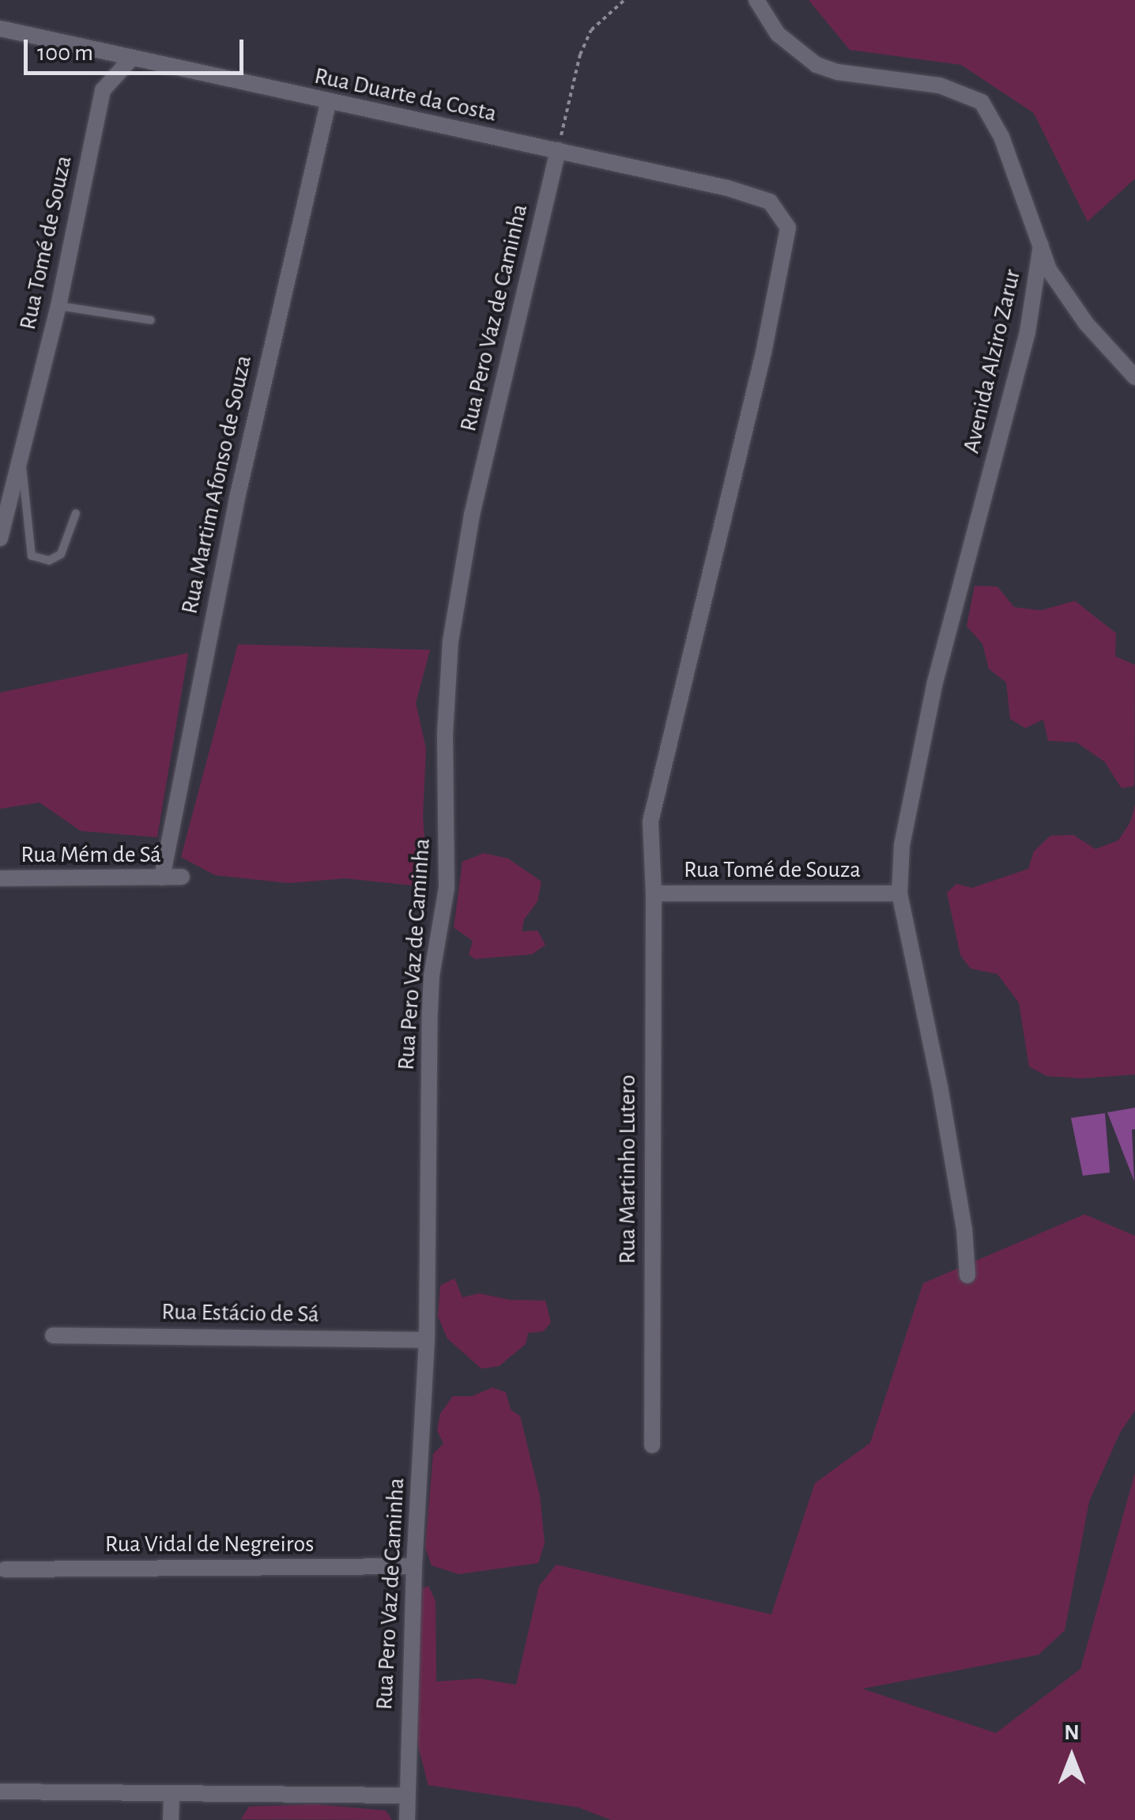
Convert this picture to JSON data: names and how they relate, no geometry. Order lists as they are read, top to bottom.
{
  "streets": {
    "street": [
      "Rua Duarte da Costa",
      "Rua Tomé de Souza",
      "Rua Pero Vaz de Caminha",
      "Avenida Alziro Zarur",
      "Rua Martim Afonso de Souza",
      "Rua Mém de Sá",
      "Rua Martinho Lutero",
      "Rua Estácio de Sá",
      "Rua Vidal de Negreiros"
    ]
  },
  "crossings": [
    ["Rua Duarte da Costa", "Rua Tomé de Souza"],
    ["Rua Duarte da Costa", "Rua Pero Vaz de Caminha"],
    ["Rua Duarte da Costa", "Rua Martim Afonso de Souza"],
    ["Rua Tomé de Souza", "Avenida Alziro Zarur"],
    ["Rua Tomé de Souza", "Rua Martinho Lutero"],
    ["Rua Pero Vaz de Caminha", "Rua Estácio de Sá"],
    ["Rua Pero Vaz de Caminha", "Rua Vidal de Negreiros"],
    ["Rua Martim Afonso de Souza", "Rua Mém de Sá"]
  ],
  "scale_bar": "100 m",
  "north": "top"
}
